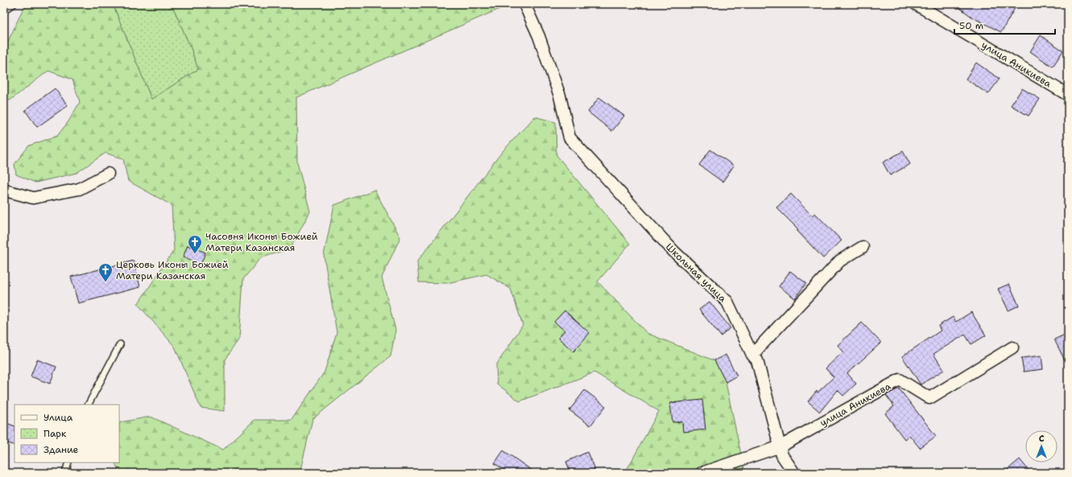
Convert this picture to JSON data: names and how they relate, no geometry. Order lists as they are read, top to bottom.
{
  "streets": {
    "street": ["улица Аникиева", "Школьная улица"]
  },
  "crossings": [
    ["улица Аникиева", "Школьная улица"]
  ],
  "places": {
    "church": ["Часовня Иконы Божией Матери Казанская", "Церковь Иконы Божией Матери Казанская"]
  },
  "legend": ["Улица", "Парк", "Здание"],
  "scale_bar": "50 m",
  "north": "top"
}
